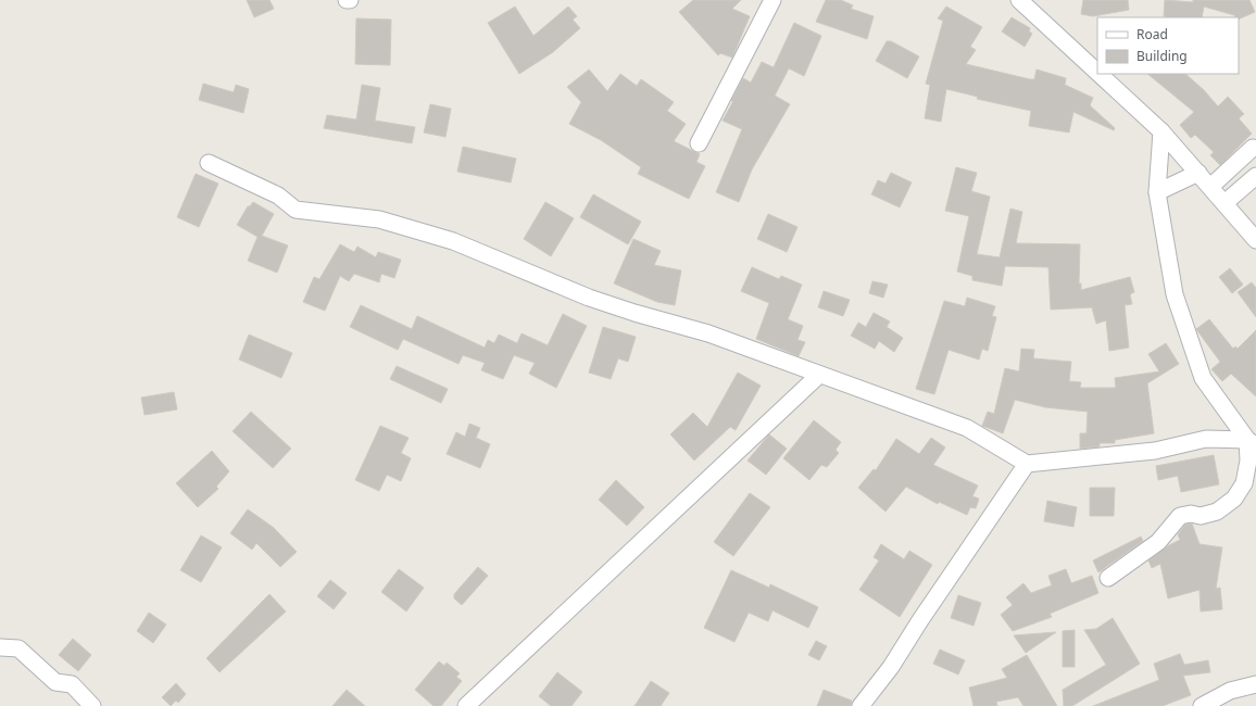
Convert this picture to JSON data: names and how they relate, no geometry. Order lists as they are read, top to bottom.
{
  "legend": ["Road", "Building"]
}
